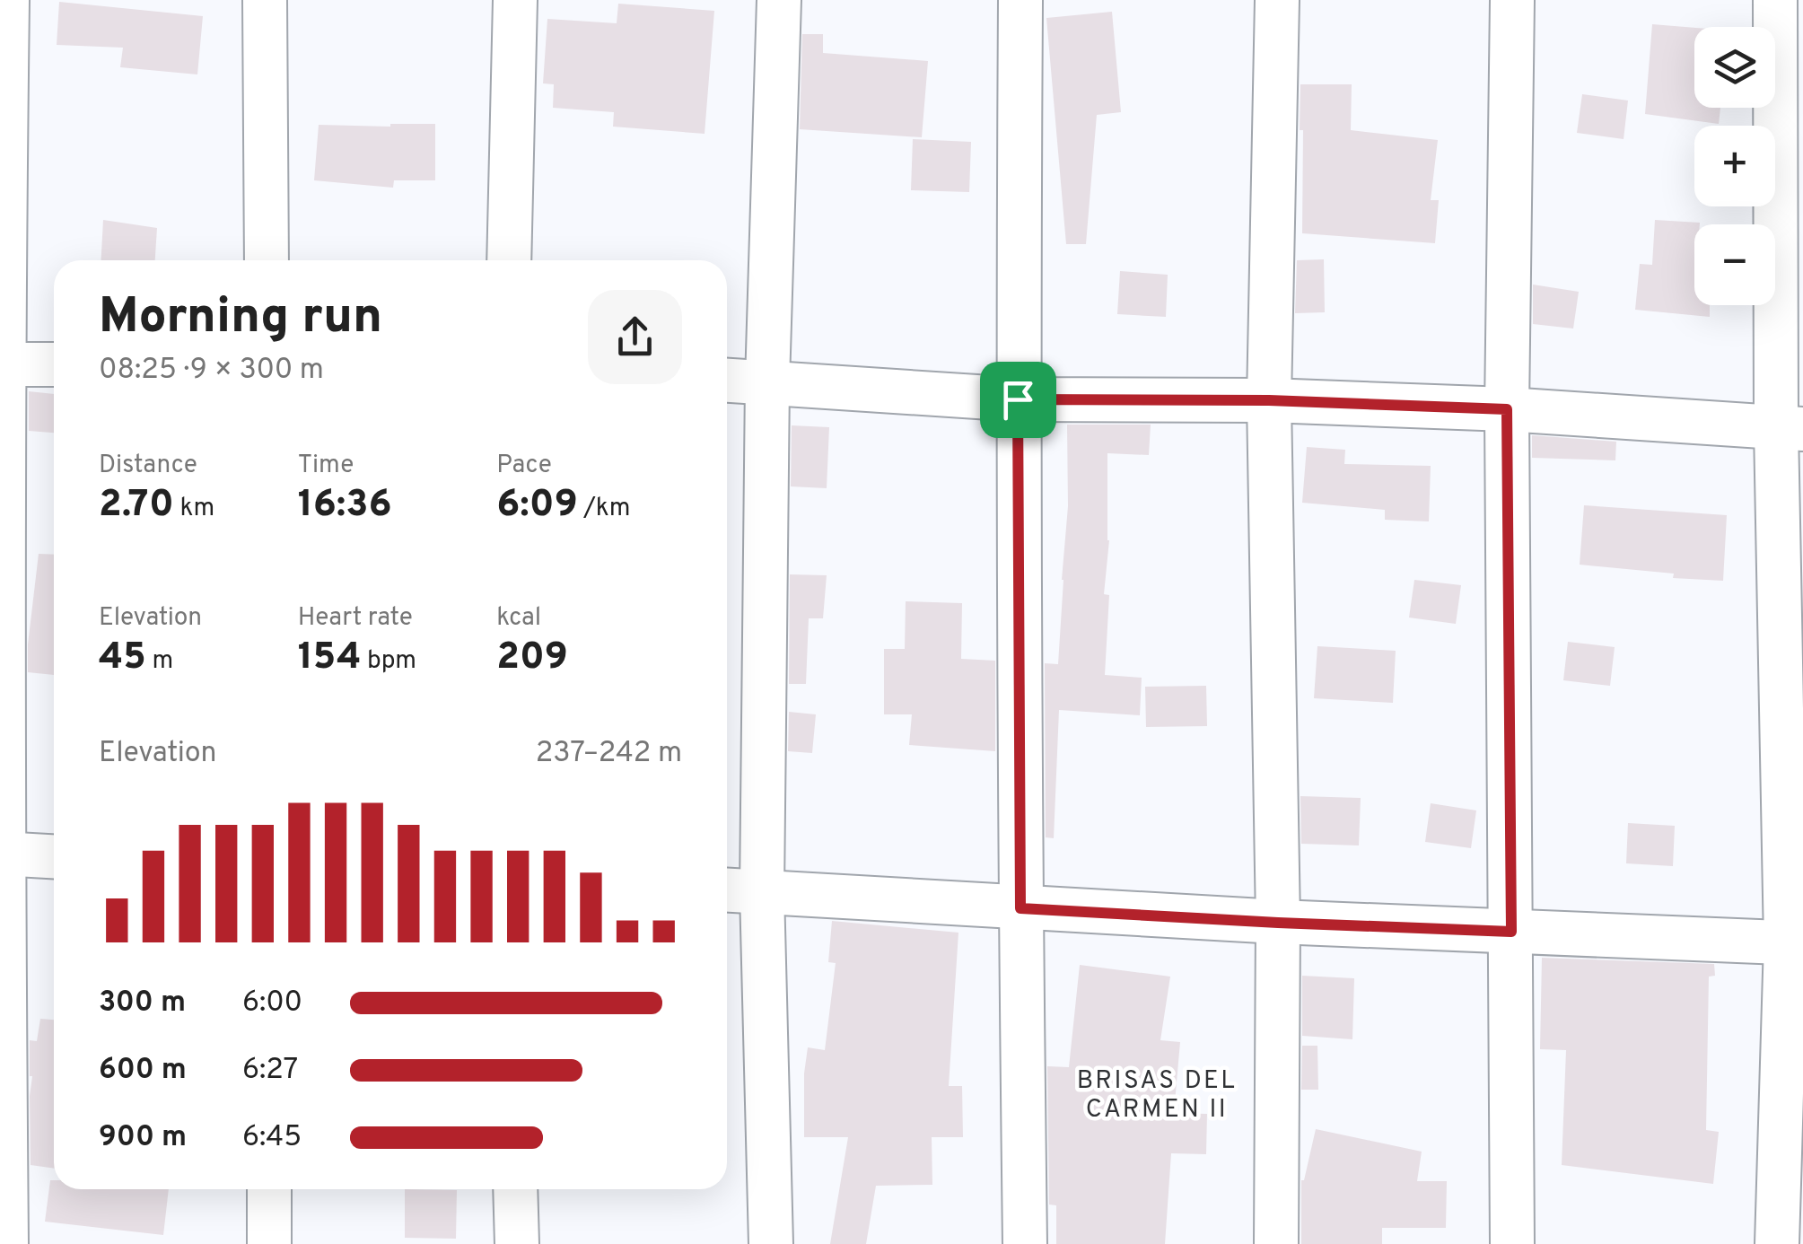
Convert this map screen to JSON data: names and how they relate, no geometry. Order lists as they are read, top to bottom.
{
  "districts": ["BRISAS DEL CARMEN II"],
  "page": {
    "map_buttons": ["+", "−"],
    "heading": ["Morning run", "08:25 · 9 × 300 m"],
    "stats": [
      ["Distance", "2.70 km"],
      ["Time", "16:36"],
      ["Pace", "6:09 /km"],
      ["Elevation", "45 m"],
      ["Heart rate", "154 bpm"],
      ["kcal", "209"]
    ],
    "chart": ["Elevation", "237–242 m"],
    "list": [
      {
        "name": "300 m",
        "note": "6:00"
      },
      {
        "name": "600 m",
        "note": "6:27"
      },
      {
        "name": "900 m",
        "note": "6:45"
      }
    ]
  }
}
